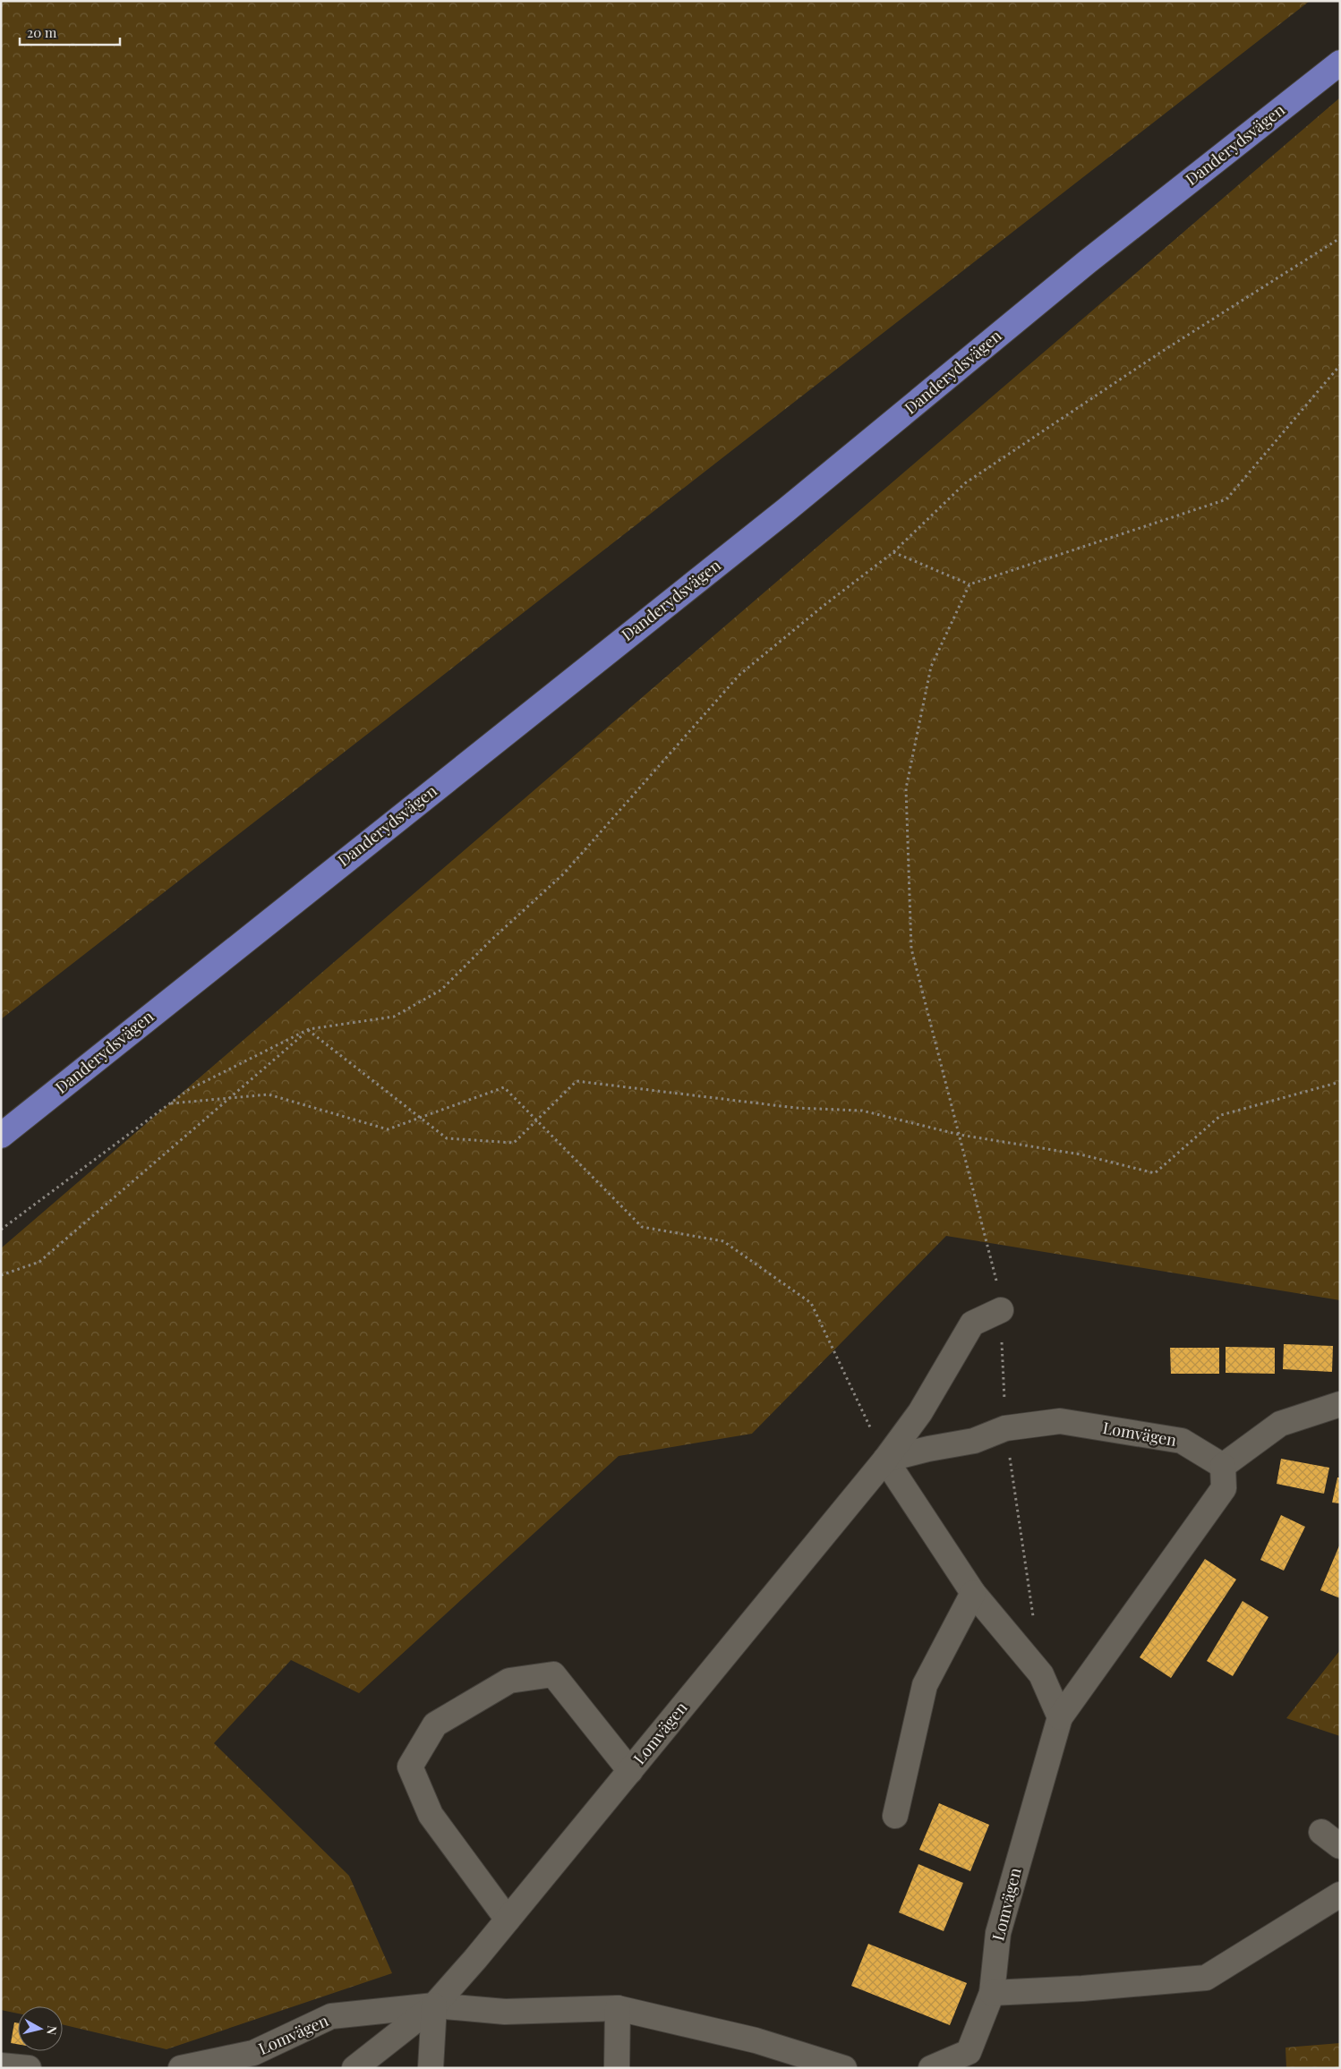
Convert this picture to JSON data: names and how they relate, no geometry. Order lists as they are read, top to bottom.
{
  "streets": {
    "main road": ["Danderydsvägen"],
    "lane": ["Lomvägen"]
  },
  "scale_bar": "20 m",
  "north": "right"
}
